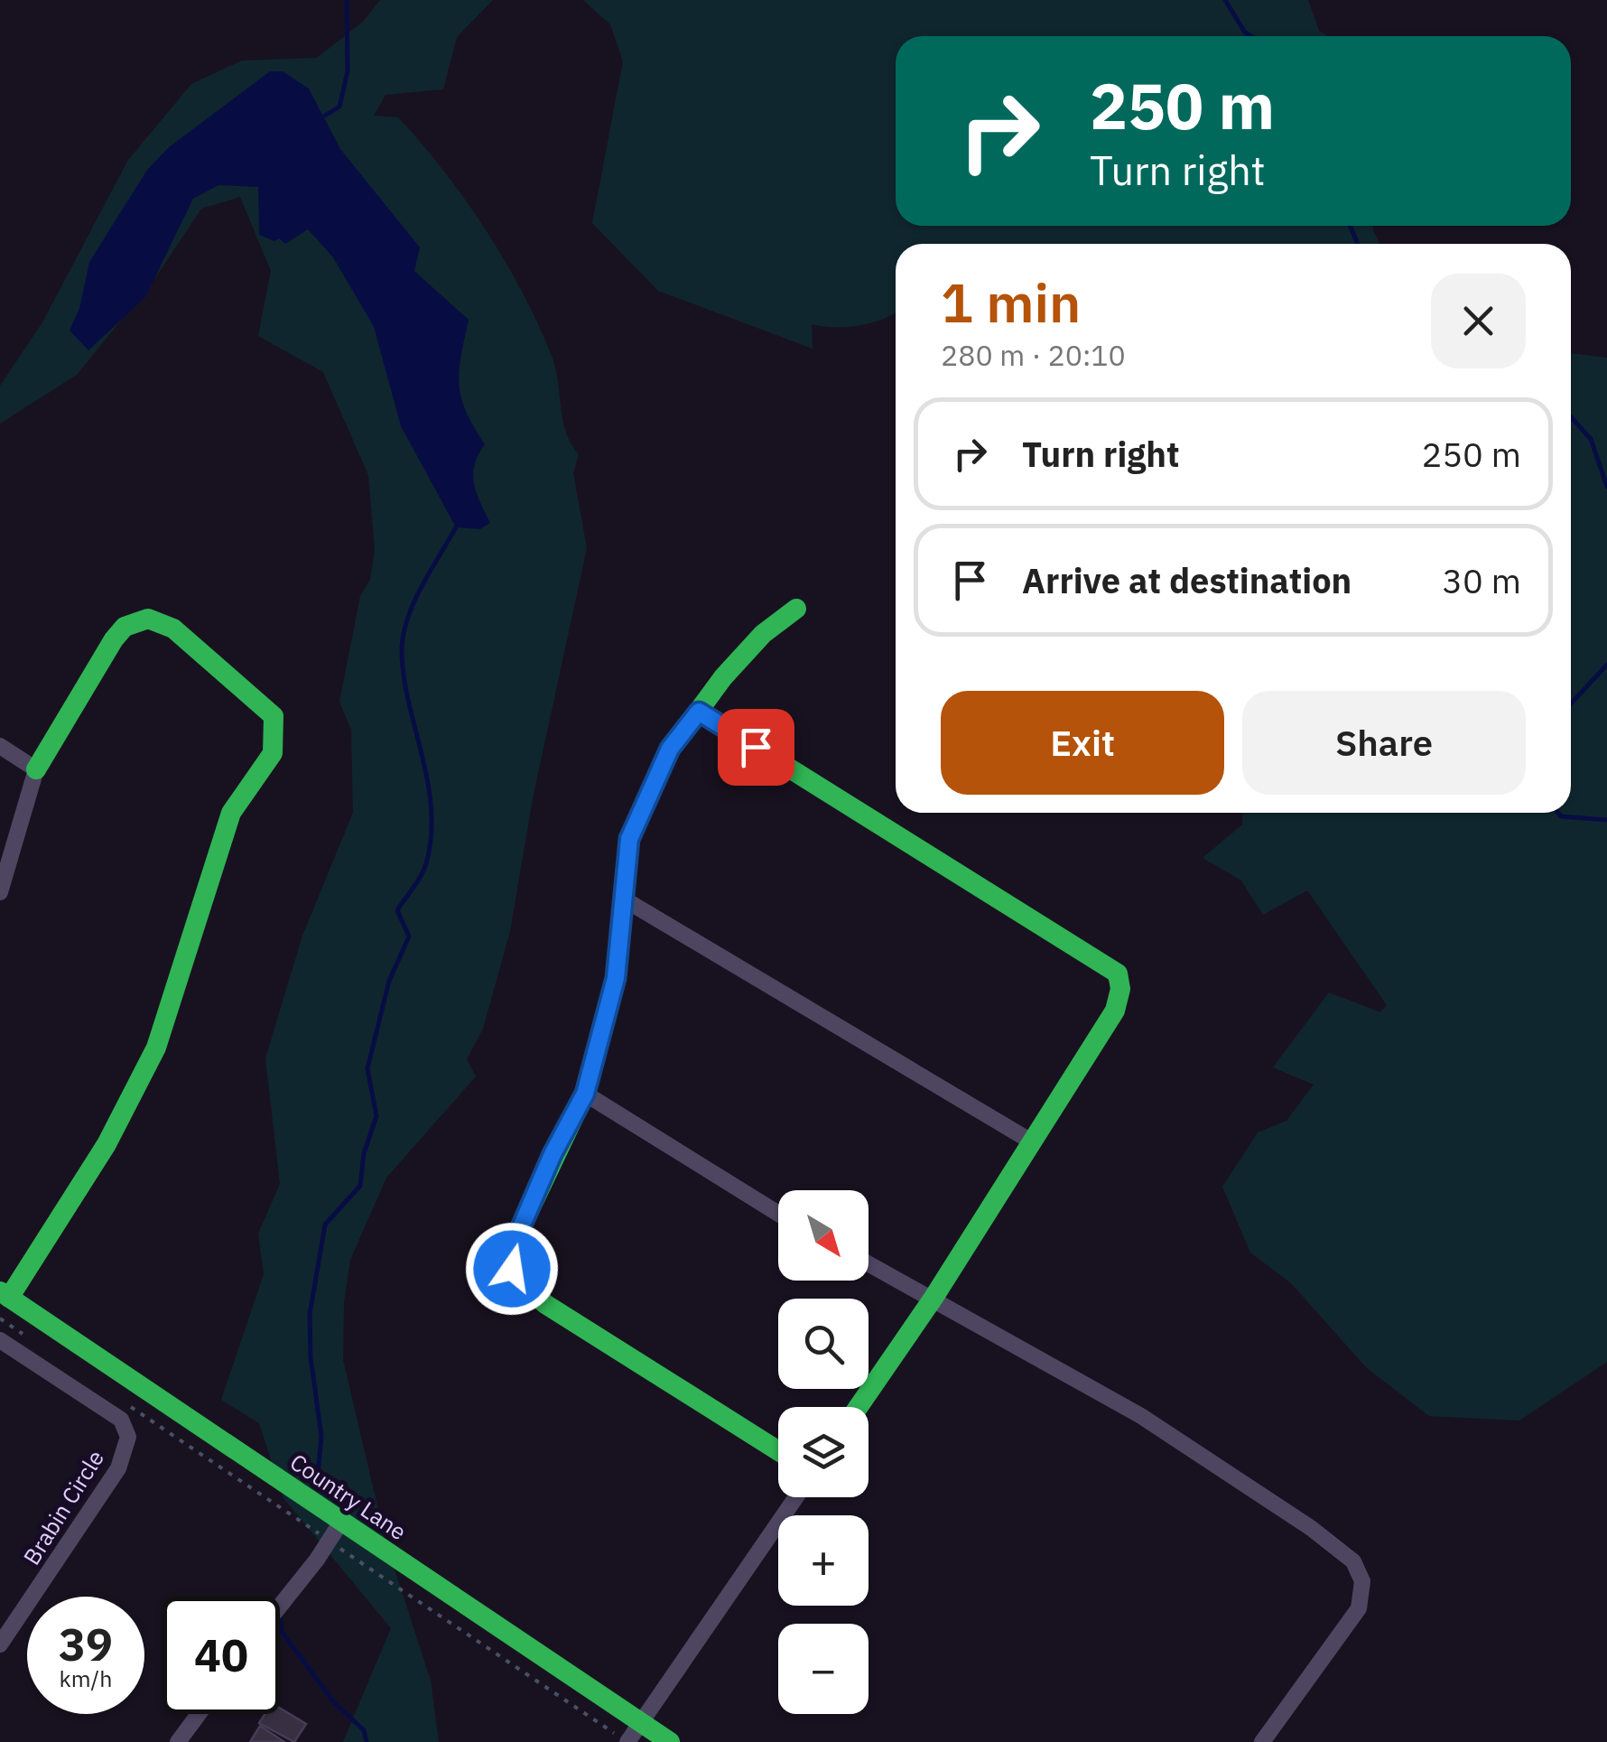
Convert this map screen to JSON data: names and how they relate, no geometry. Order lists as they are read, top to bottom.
{
  "streets": {
    "street": ["Country Lane", "Brabin Circle"]
  },
  "north": "bottom right",
  "page": {
    "turn": ["250 m", "Turn right"],
    "heading": ["1 min", "280 m · 20:10"],
    "list": [
      {
        "name": "Turn right",
        "value": "250 m"
      },
      {
        "name": "Arrive at destination",
        "value": "30 m"
      }
    ],
    "buttons": ["Exit", "Share"],
    "map_buttons": ["+", "−"],
    "speed": "39 km/h",
    "limit": "40"
  }
}
